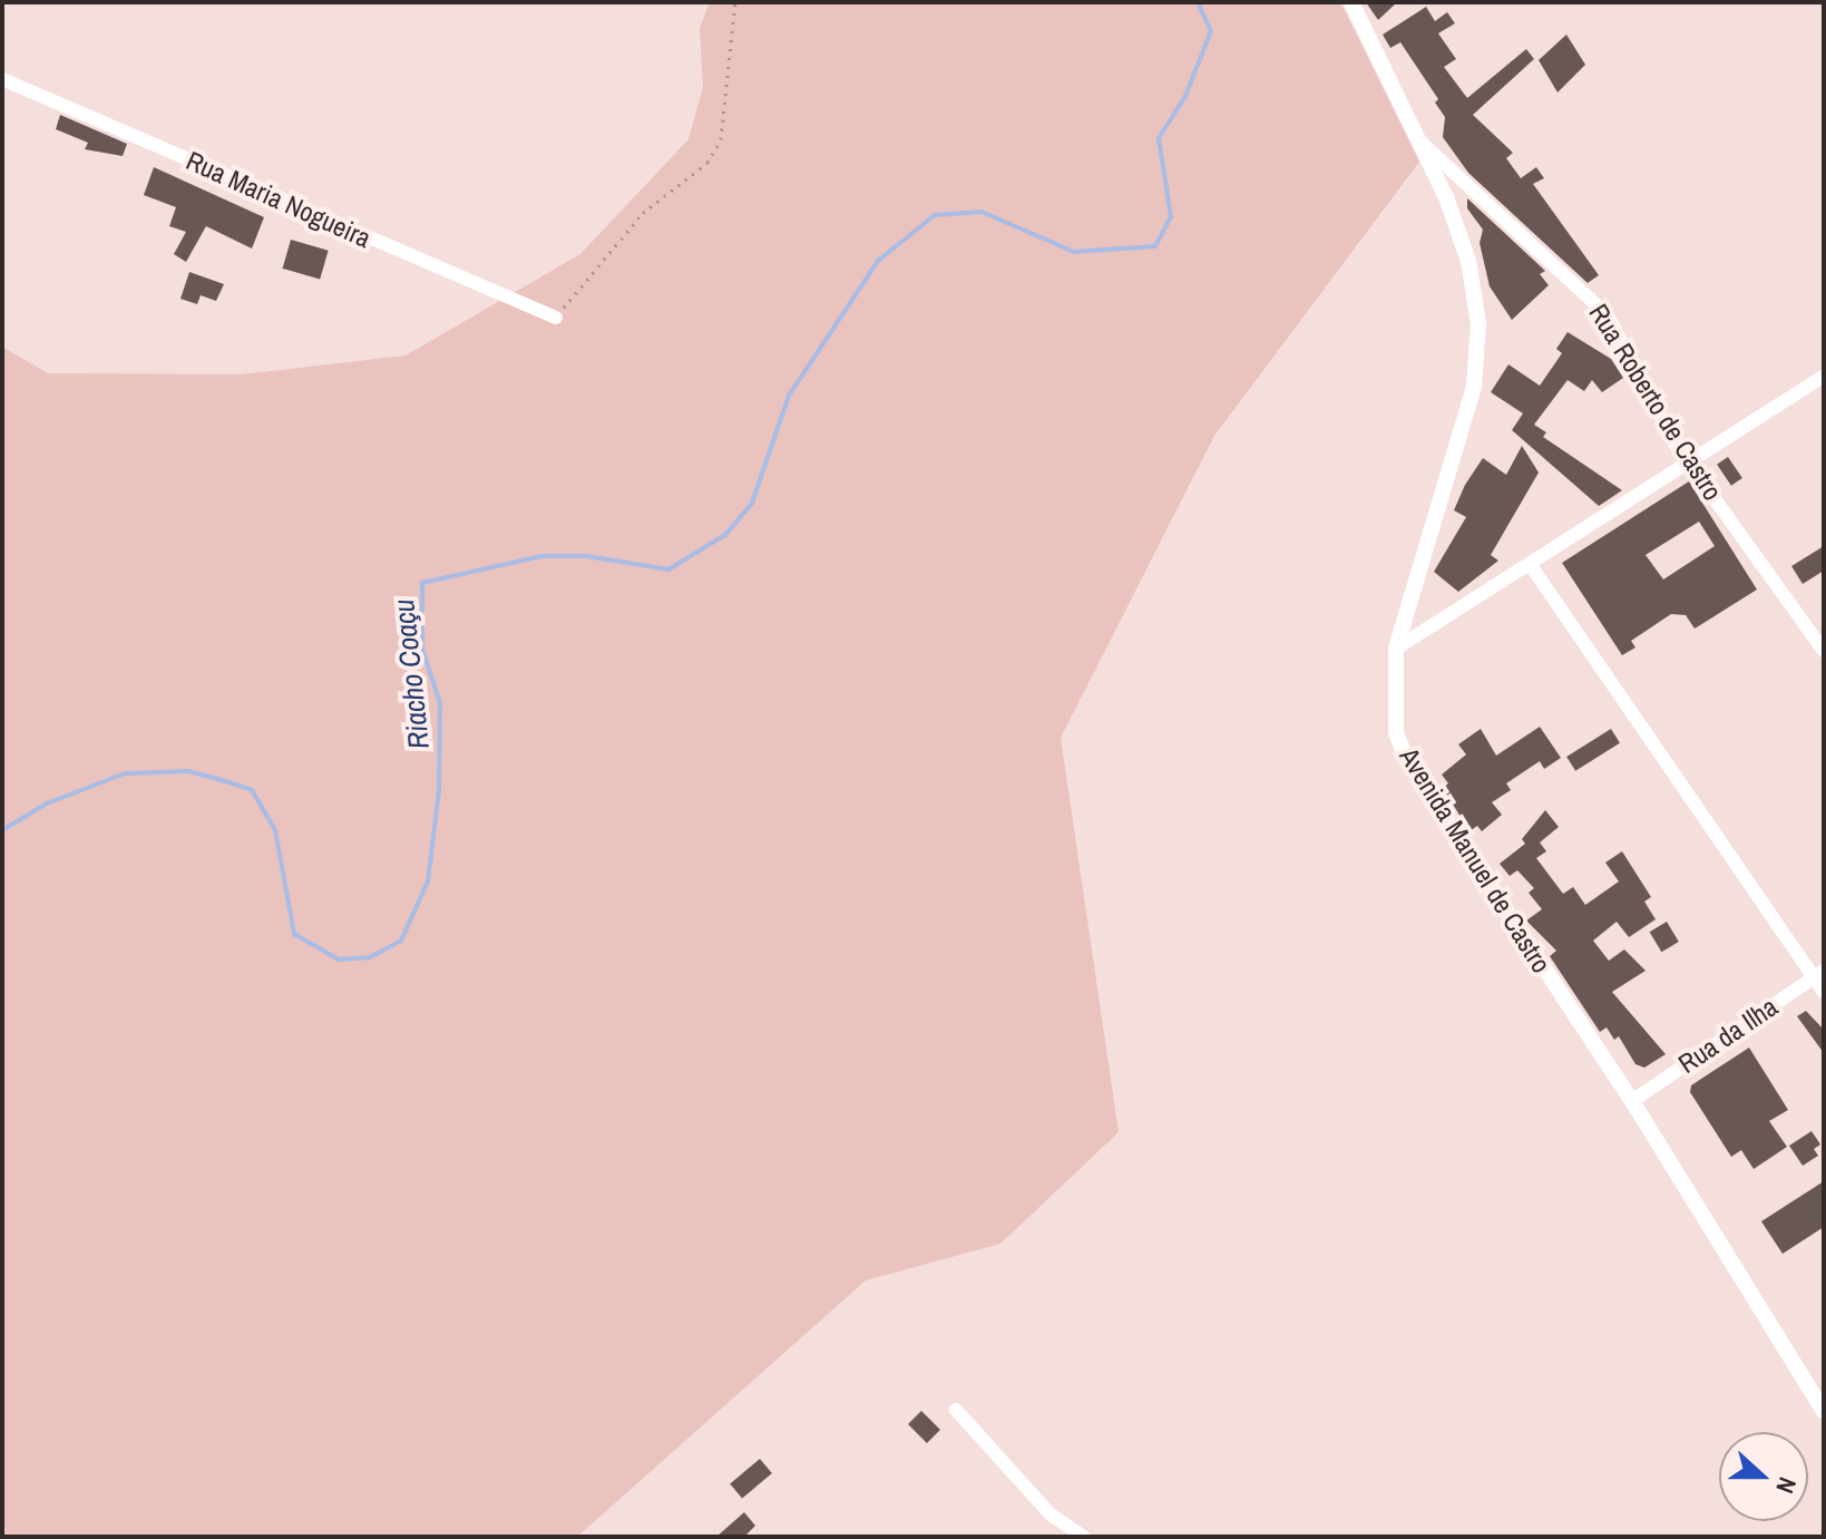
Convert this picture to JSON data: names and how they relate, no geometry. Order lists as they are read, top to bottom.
{
  "streets": {
    "street": [
      "Rua Maria Nogueira",
      "Rua Roberto de Castro",
      "Avenida Manuel de Castro",
      "Rua da Ilha"
    ]
  },
  "crossings": [
    ["Rua Roberto de Castro", "Avenida Manuel de Castro"],
    ["Avenida Manuel de Castro", "Rua da Ilha"]
  ],
  "water": ["Riacho Coaçu"],
  "north": "right"
}
